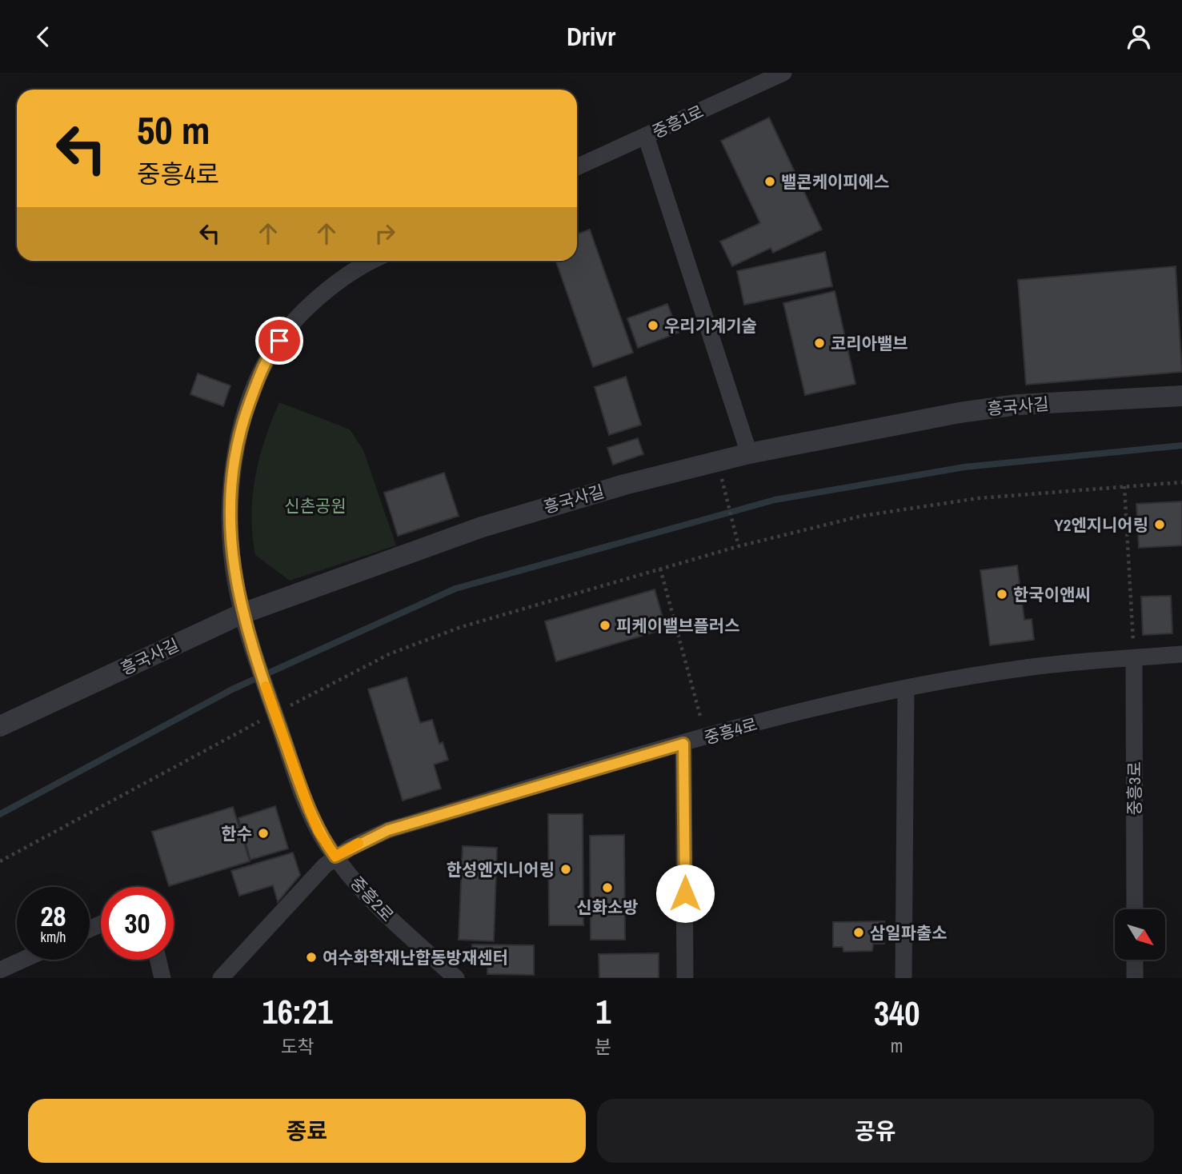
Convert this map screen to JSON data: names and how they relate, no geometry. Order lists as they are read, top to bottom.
{
  "streets": {
    "street": [
      "중흥1로",
      "흥국사길",
      "중흥4로",
      "중흥3로",
      "중흥2로"
    ]
  },
  "crossings": [
    ["흥국사길", "중흥2로"],
    ["중흥4로", "중흥3로"],
    ["중흥4로", "중흥2로"]
  ],
  "parks": ["신촌공원"],
  "places": [
    "밸콘케이피에스",
    "우리기계기술",
    "코리아밸브",
    "Y2엔지니어링",
    "한국이앤씨",
    "피케이밸브플러스",
    "한수",
    "한성엔지니어링",
    "신화소방",
    "삼일파출소",
    "여수화학재난합동방재센터"
  ],
  "north": "bottom right",
  "page": {
    "header": "Drivr",
    "turn": ["50 m", "중흥4로"],
    "speed": "28 km/h",
    "limit": "30",
    "eta": [
      "16:21",
      "도착",
      "1",
      "분",
      "340",
      "m"
    ],
    "buttons": ["종료", "공유"]
  }
}
